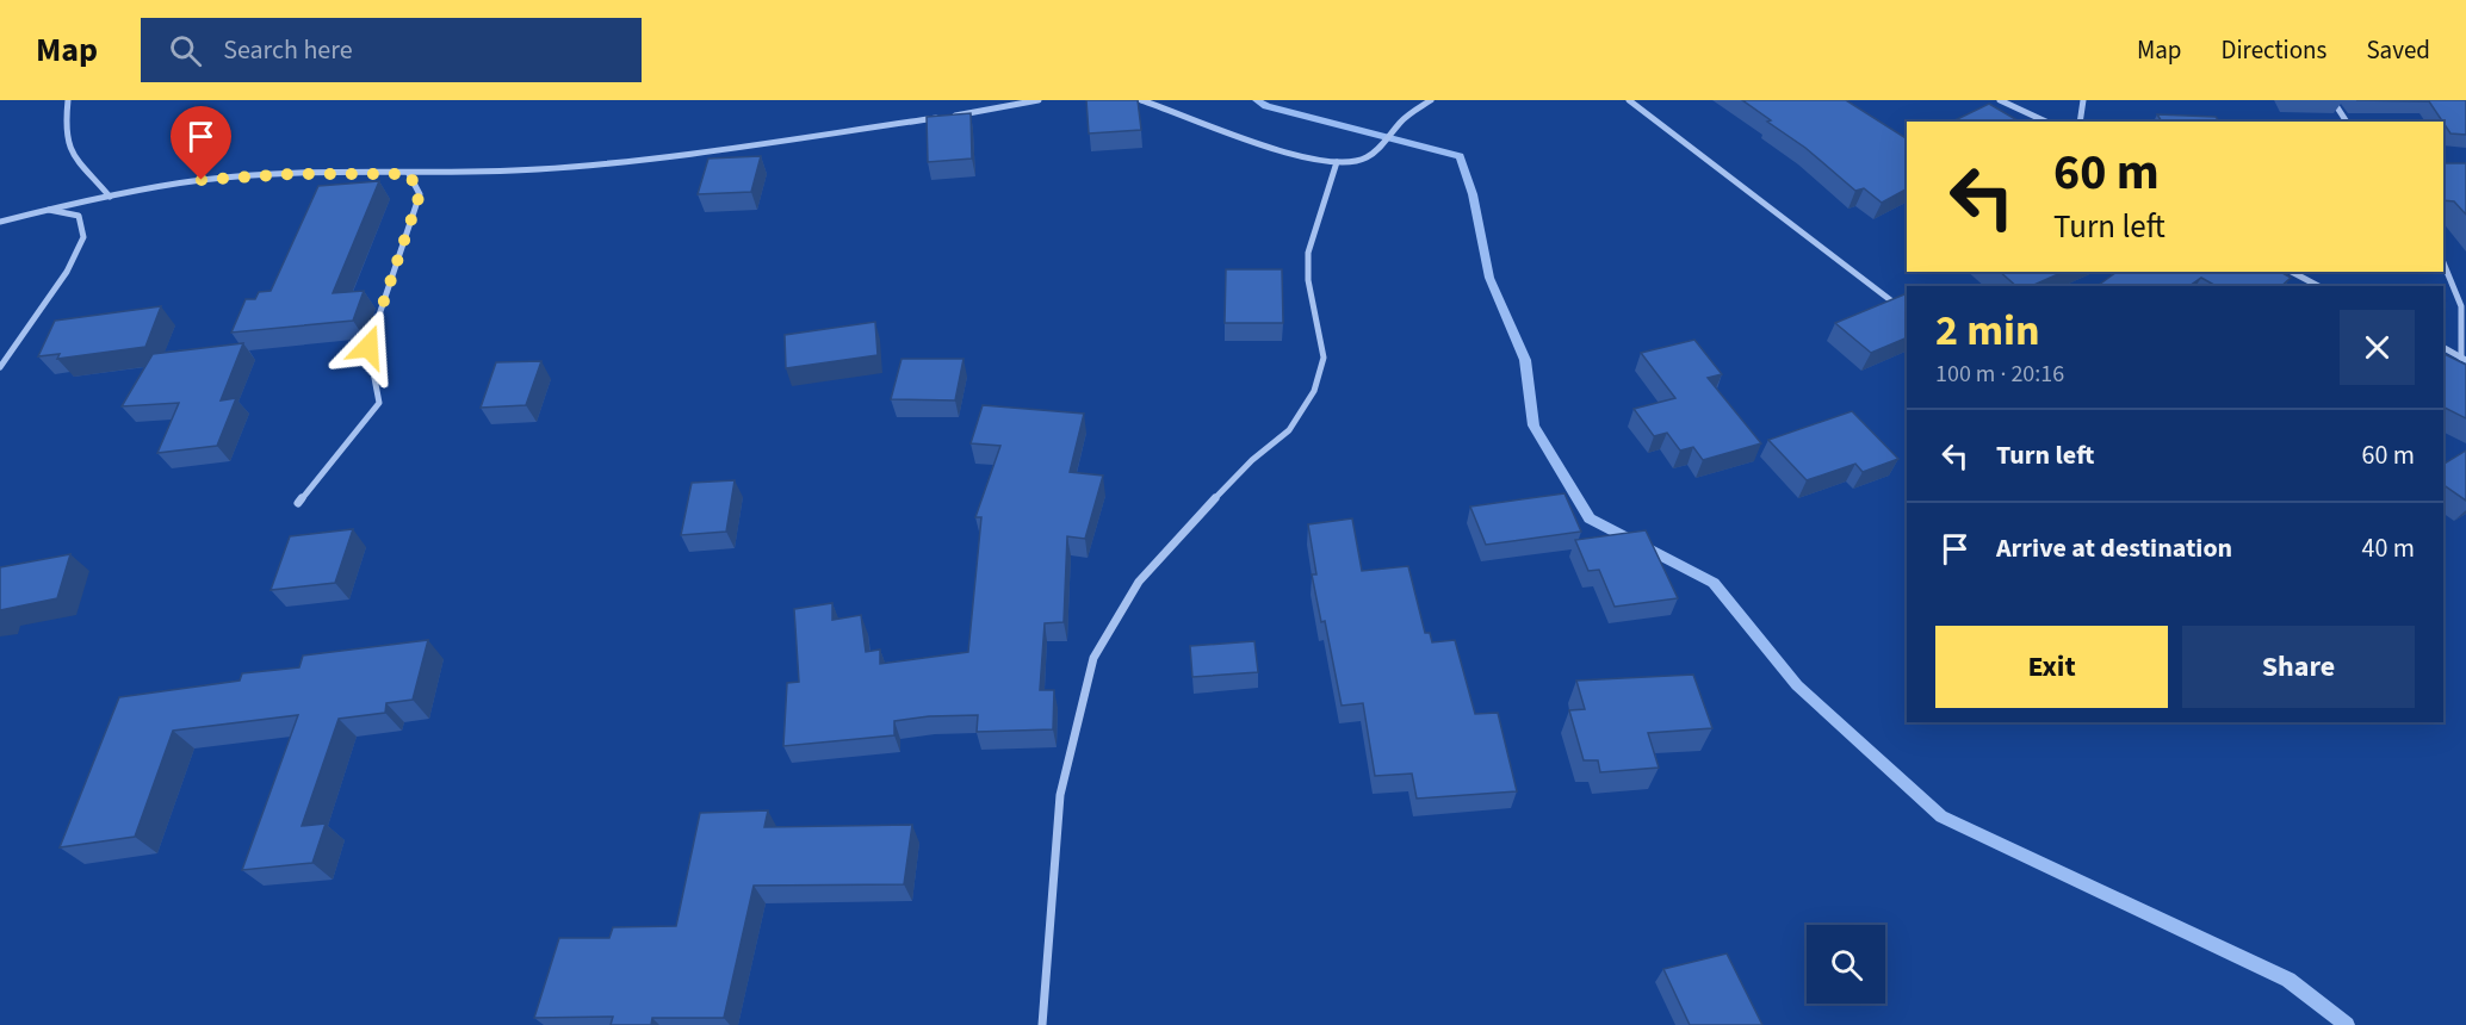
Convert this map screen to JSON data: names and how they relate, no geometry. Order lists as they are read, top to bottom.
{
  "page": {
    "header": "Map",
    "search": "Search here",
    "nav": ["Map", "Directions", "Saved"],
    "turn": ["60 m", "Turn left"],
    "heading": ["2 min", "100 m · 20:16"],
    "list": [
      {
        "name": "Turn left",
        "value": "60 m"
      },
      {
        "name": "Arrive at destination",
        "value": "40 m"
      }
    ],
    "buttons": ["Exit", "Share"]
  }
}
